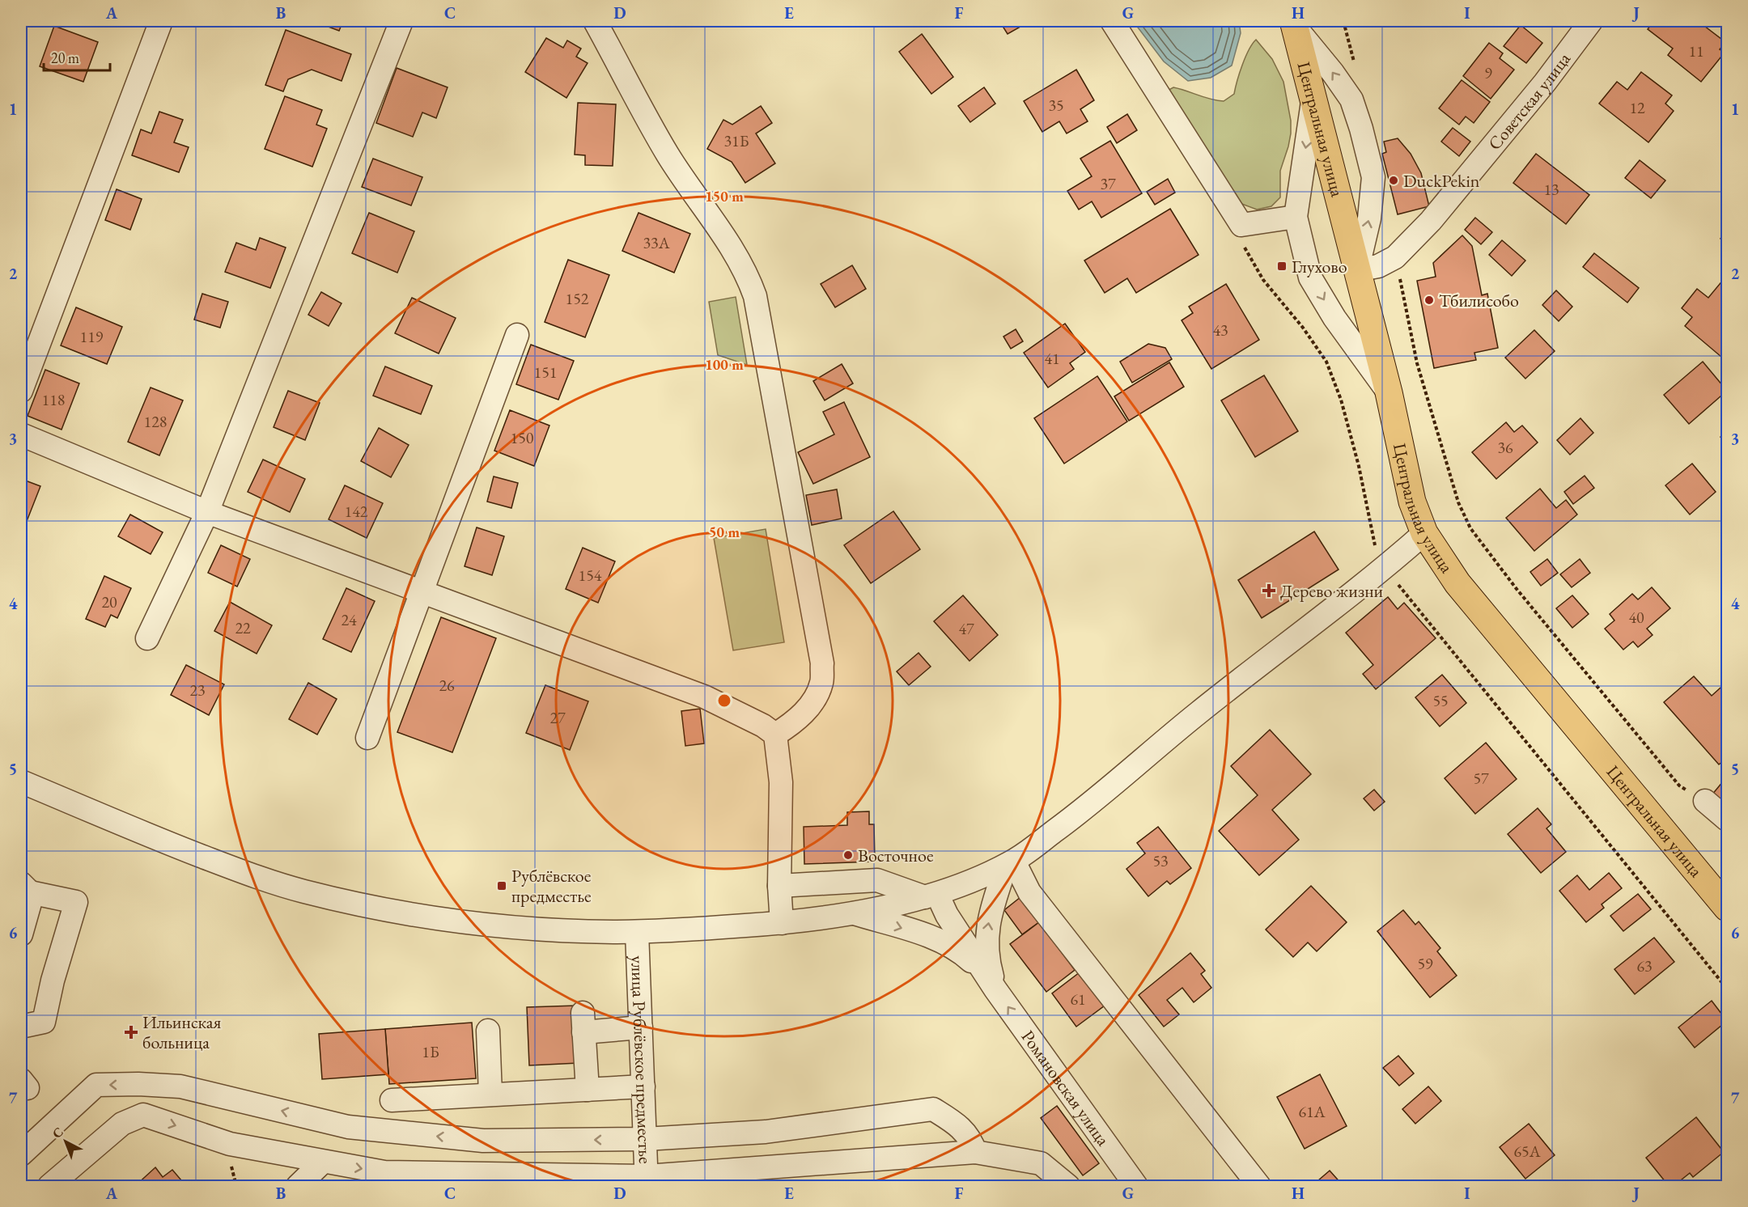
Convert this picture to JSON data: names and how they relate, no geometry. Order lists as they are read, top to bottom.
{
  "streets": {
    "main road": ["Центральная улица"],
    "street": ["Советская улица", "улица Рублёвское предместье", "Романовская улица"]
  },
  "crossings": [
    ["Советская улица", "Центральная улица"]
  ],
  "places": {
    "other": ["DuckPekin", "Тбилисобо", "Восточное"],
    "transit": ["Глухово", "Рублёвское предместье"],
    "health": ["Дерево жизни", "Ильинская больница"]
  },
  "house_numbers": [
    "11",
    "9",
    "35",
    "12",
    "31Б",
    "37",
    "13",
    "33А",
    "152",
    "43",
    "119",
    "41",
    "151",
    "118",
    "128",
    "150",
    "36",
    "142",
    "154",
    "20",
    "40",
    "24",
    "22",
    "47",
    "26",
    "23",
    "55",
    "27",
    "57",
    "53",
    "59",
    "63",
    "61",
    "1Б",
    "61А",
    "65А"
  ],
  "scale_bar": "20 m",
  "north": "top left",
  "grid": {
    "columns": [
      "A",
      "B",
      "C",
      "D",
      "E",
      "F",
      "G",
      "H",
      "I",
      "J"
    ],
    "rows": [
      "1",
      "2",
      "3",
      "4",
      "5",
      "6",
      "7"
    ]
  },
  "rings": ["150 m", "100 m", "50 m"]
}
